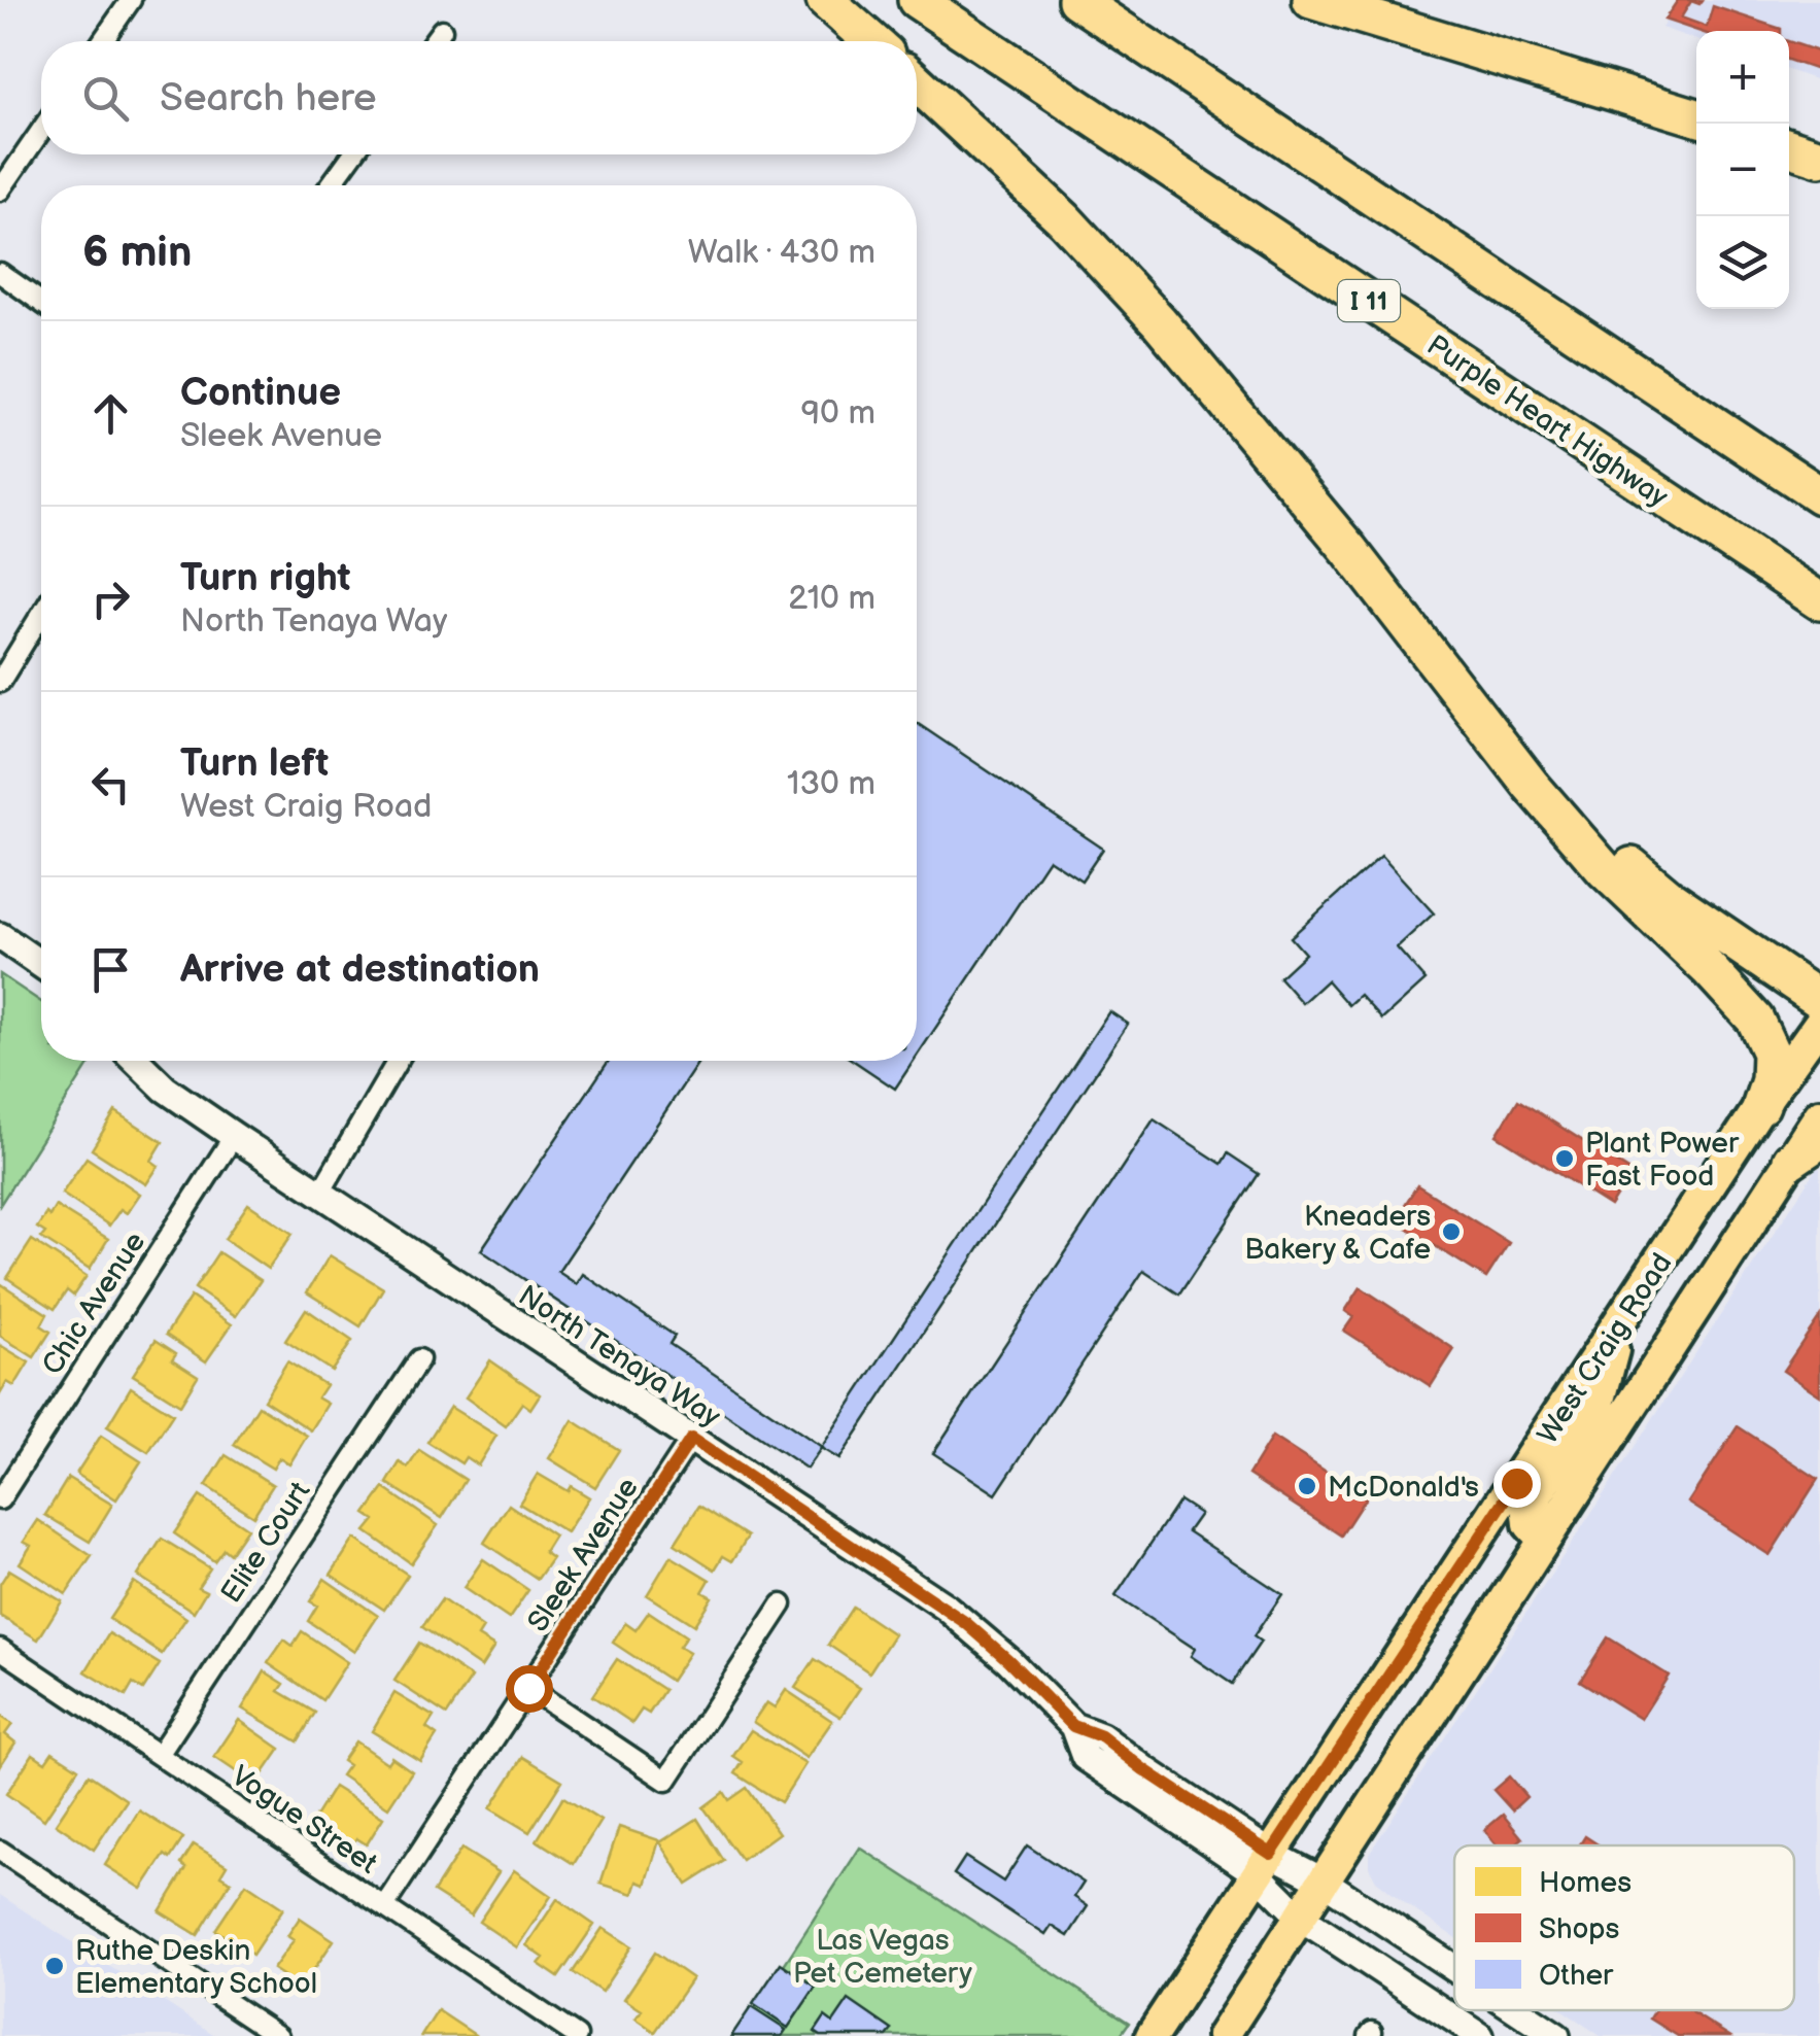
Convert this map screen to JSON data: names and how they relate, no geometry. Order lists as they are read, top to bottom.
{
  "streets": {
    "highway": ["I 11", "Purple Heart Highway"],
    "main road": ["West Craig Road", "North Tenaya Way"],
    "street": [
      "Chic Avenue",
      "Elite Court",
      "Sleek Avenue",
      "Vogue Street"
    ]
  },
  "crossings": [
    ["Chic Avenue", "North Tenaya Way"],
    ["West Craig Road", "North Tenaya Way"],
    ["North Tenaya Way", "Sleek Avenue"],
    ["Elite Court", "Vogue Street"],
    ["Sleek Avenue", "Vogue Street"]
  ],
  "parks": ["Las Vegas Pet Cemetery"],
  "places": [
    "Plant Power Fast Food",
    "Kneaders Bakery & Cafe",
    "McDonald's",
    "Ruthe Deskin Elementary School"
  ],
  "legend": ["Homes", "Shops", "Other"],
  "page": {
    "map_buttons": ["+", "−"],
    "search": "Search here",
    "heading": ["6 min", "Walk · 430 m"],
    "list": [
      ["Continue", "Sleek Avenue", "90 m"],
      ["Turn right", "North Tenaya Way", "210 m"],
      ["Turn left", "West Craig Road", "130 m"],
      "Arrive at destination"
    ]
  }
}
